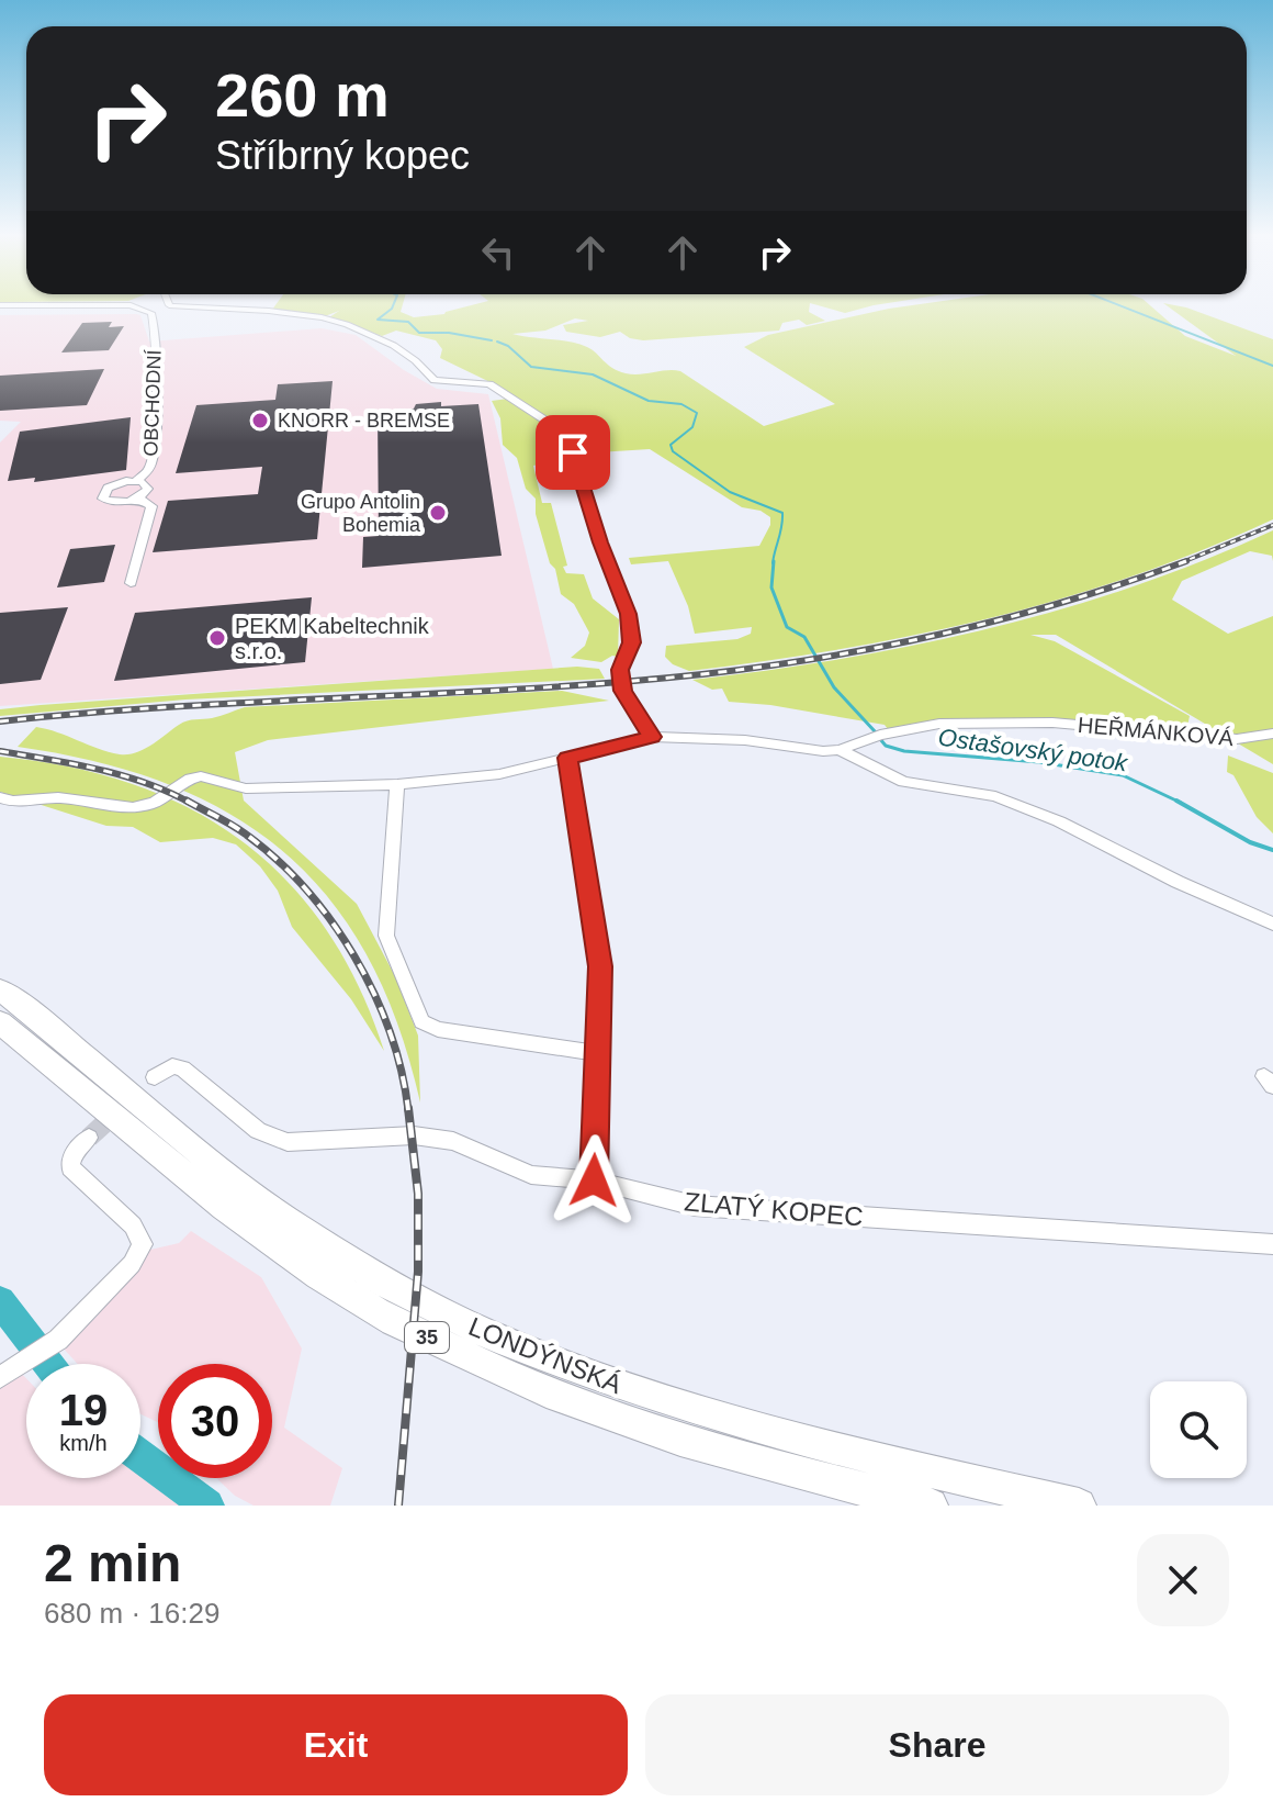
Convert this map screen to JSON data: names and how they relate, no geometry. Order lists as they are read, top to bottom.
{
  "streets": {
    "highway": ["35", "LONDÝNSKÁ"],
    "street": ["OBCHODNÍ", "HEŘMÁNKOVÁ", "ZLATÝ KOPEC"]
  },
  "water": ["Ostašovský potok"],
  "places": ["KNORR - BREMSE", "Grupo Antolin Bohemia", "PEKM Kabeltechnik s.r.o."],
  "page": {
    "turn": ["260 m", "Stříbrný kopec"],
    "speed": "19 km/h",
    "limit": "30",
    "heading": ["2 min", "680 m · 16:29"],
    "buttons": ["Exit", "Share"]
  }
}
